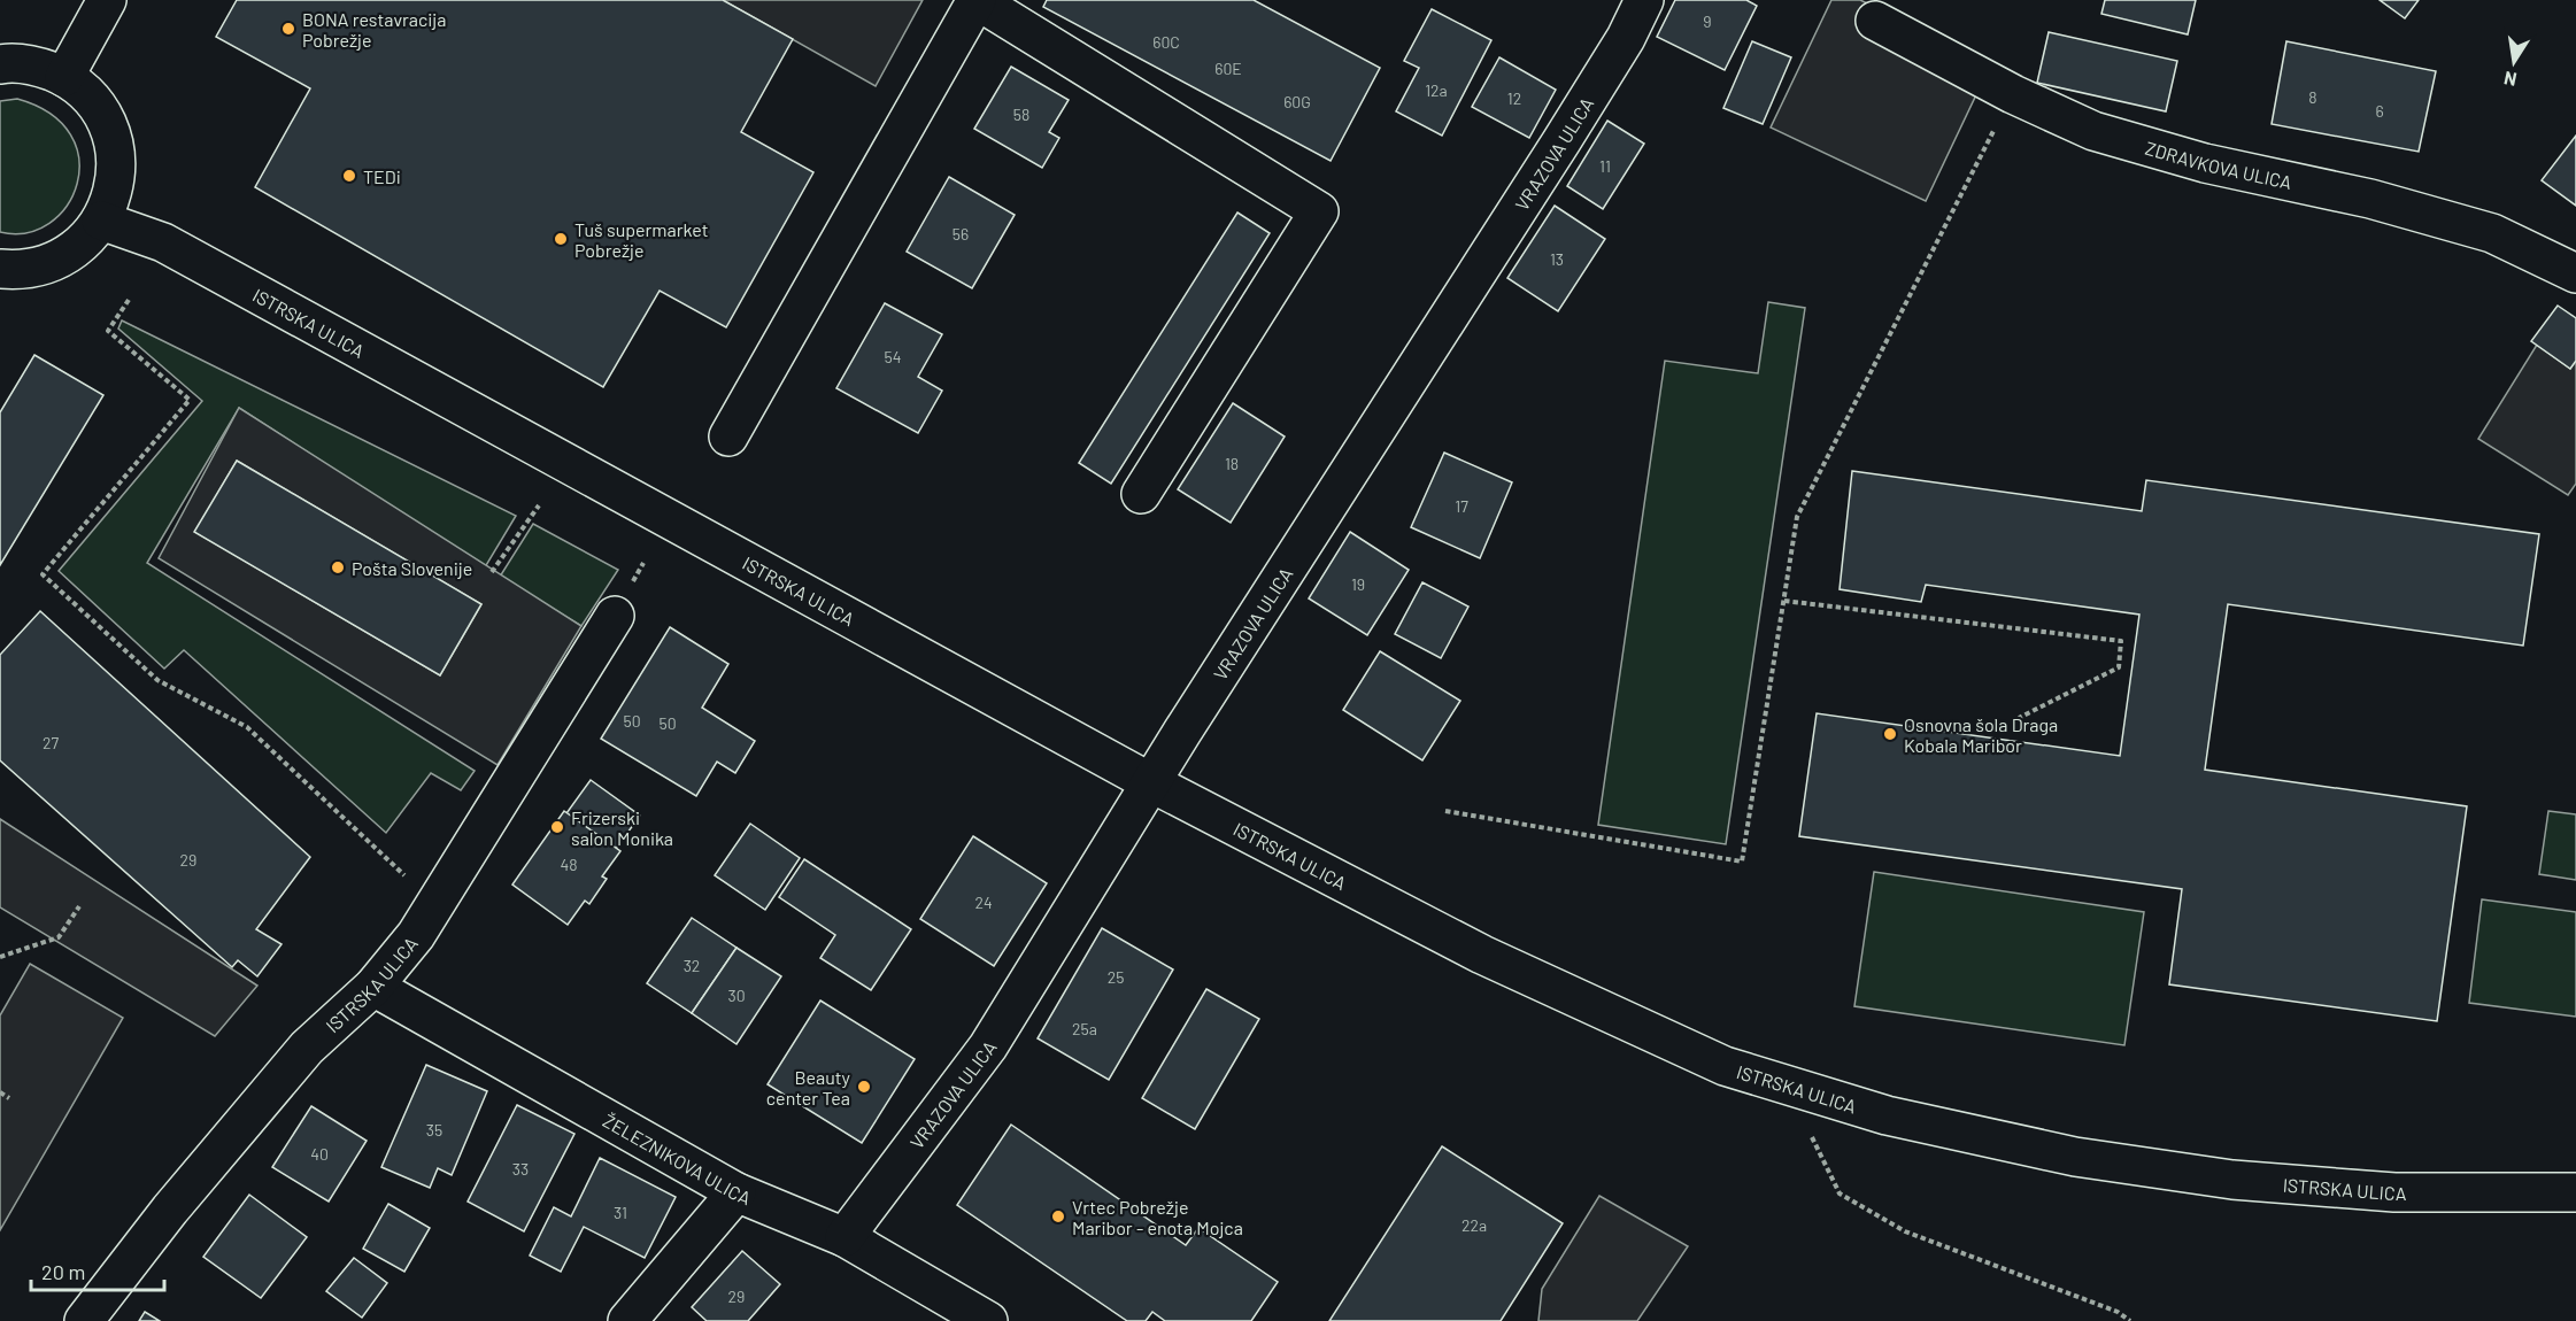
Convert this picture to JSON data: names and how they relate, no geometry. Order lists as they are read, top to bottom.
{
  "streets": {
    "street": [
      "VRAZOVA ULICA",
      "ZDRAVKOVA ULICA",
      "ISTRSKA ULICA",
      "ŽELEZNIKOVA ULICA"
    ]
  },
  "crossings": [
    ["VRAZOVA ULICA", "ISTRSKA ULICA"],
    ["VRAZOVA ULICA", "ŽELEZNIKOVA ULICA"],
    ["ISTRSKA ULICA", "ŽELEZNIKOVA ULICA"]
  ],
  "places": [
    "BONA restavracija Pobrežje",
    "TEDi",
    "Tuš supermarket Pobrežje",
    "Pošta Slovenije",
    "Osnovna šola Draga Kobala Maribor",
    "Frizerski salon Monika",
    "Beauty center Tea",
    "Vrtec Pobrežje Maribor - enota Mojca"
  ],
  "house_numbers": [
    "9",
    "60C",
    "60E",
    "12a",
    "8",
    "12",
    "60G",
    "6",
    "58",
    "11",
    "56",
    "13",
    "54",
    "18",
    "17",
    "19",
    "50",
    "50",
    "27",
    "29",
    "48",
    "24",
    "32",
    "25",
    "30",
    "25a",
    "35",
    "40",
    "33",
    "31",
    "22a",
    "29"
  ],
  "scale_bar": "20 m",
  "north": "bottom"
}
